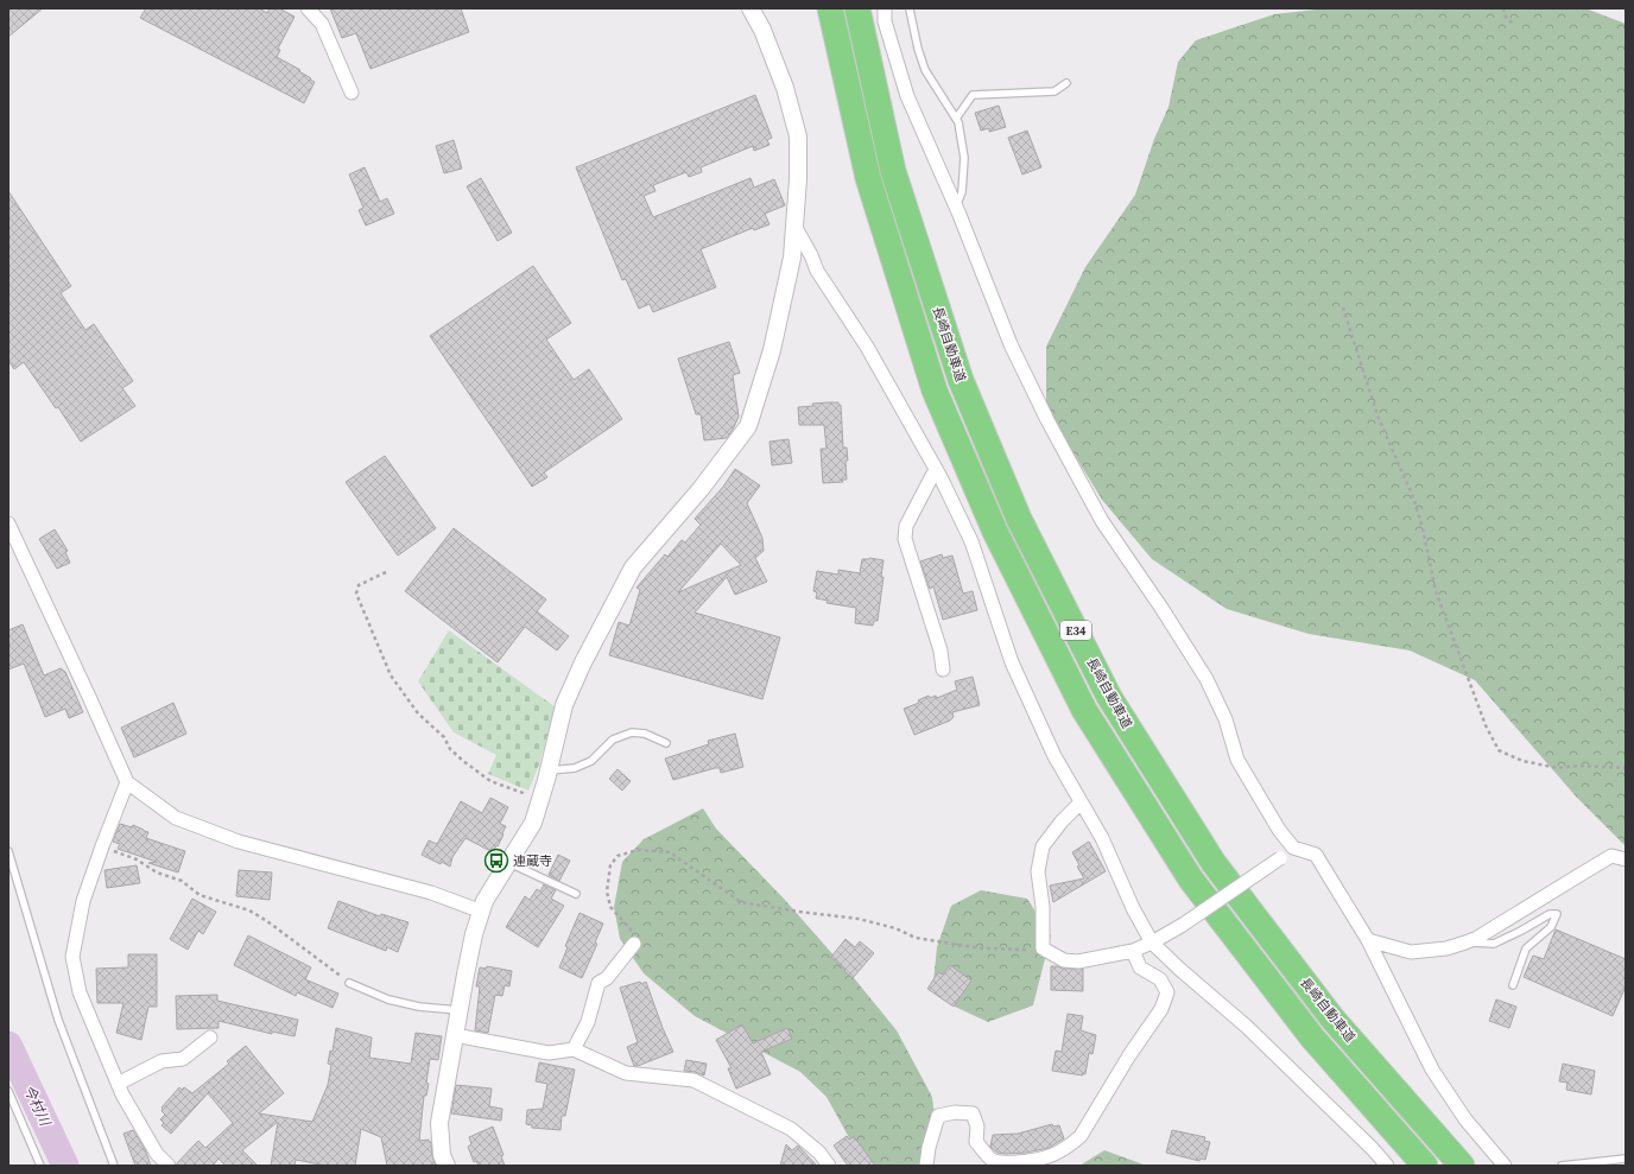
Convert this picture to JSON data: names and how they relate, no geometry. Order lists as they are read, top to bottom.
{
  "streets": {
    "highway": ["長崎自動車道", "E34"]
  },
  "water": ["今村川"],
  "places": {
    "bus stop": ["連蔵寺"]
  }
}
